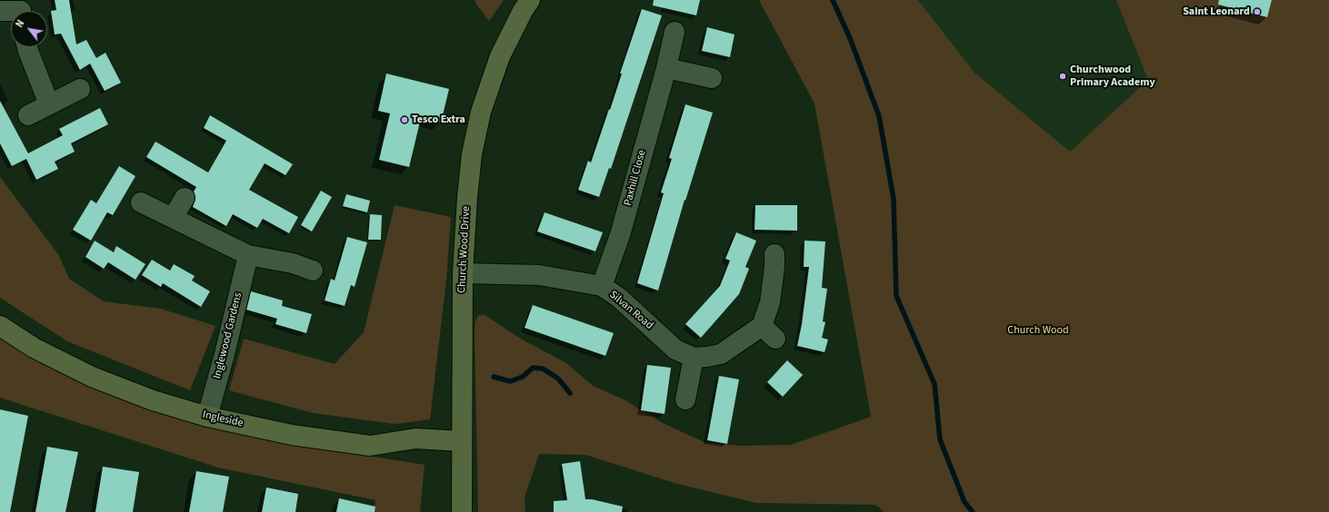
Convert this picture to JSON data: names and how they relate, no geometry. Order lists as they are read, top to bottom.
{
  "streets": {
    "street": [
      "Paxhill Close",
      "Church Wood Drive",
      "Silvan Road",
      "Inglewood Gardens",
      "Ingleside"
    ]
  },
  "crossings": [
    ["Paxhill Close", "Silvan Road"],
    ["Church Wood Drive", "Silvan Road"],
    ["Church Wood Drive", "Ingleside"],
    ["Inglewood Gardens", "Ingleside"]
  ],
  "parks": ["Church Wood"],
  "places": ["Saint Leonard", "Churchwood Primary Academy", "Tesco Extra"],
  "north": "top left"
}
